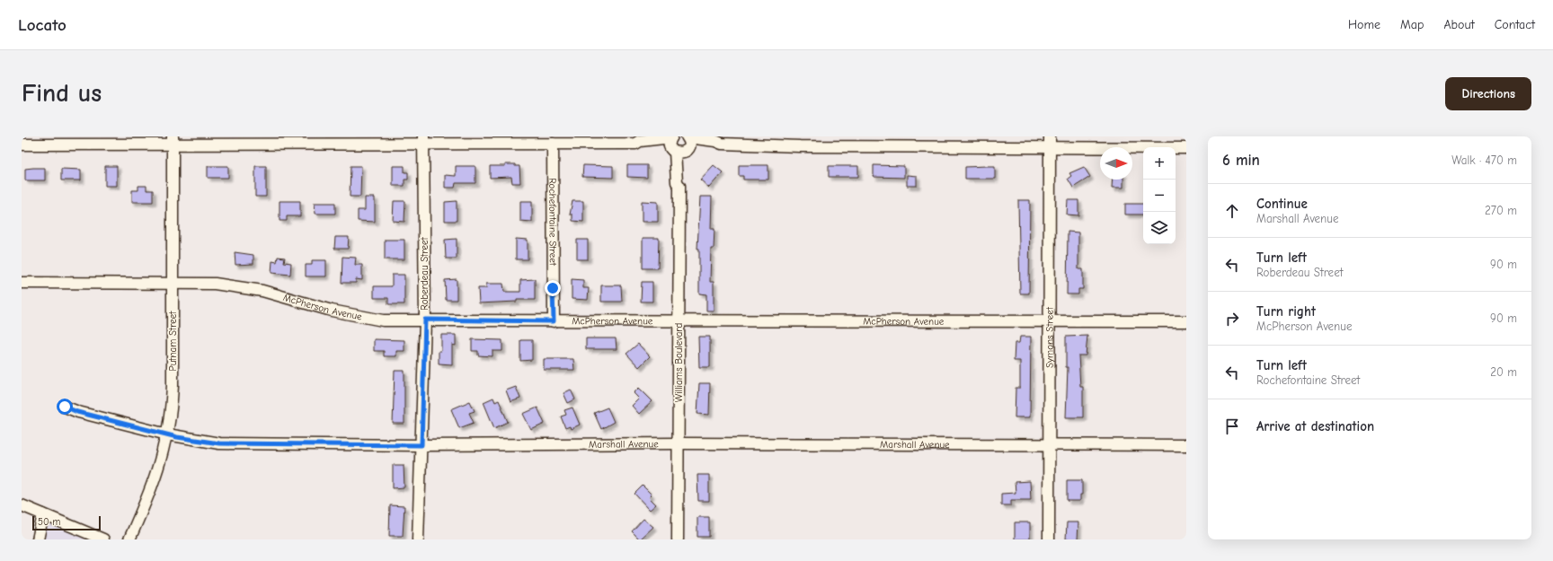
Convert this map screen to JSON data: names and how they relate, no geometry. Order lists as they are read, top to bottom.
{
  "streets": {
    "street": [
      "Rochefontaine Street",
      "Roberdeau Street",
      "McPherson Avenue",
      "Symons Street",
      "Putnam Street",
      "Williams Boulevard",
      "Marshall Avenue"
    ]
  },
  "crossings": [
    ["Rochefontaine Street", "McPherson Avenue"],
    ["Roberdeau Street", "McPherson Avenue"],
    ["Roberdeau Street", "Marshall Avenue"],
    ["McPherson Avenue", "Symons Street"],
    ["McPherson Avenue", "Putnam Street"],
    ["McPherson Avenue", "Williams Boulevard"],
    ["Symons Street", "Marshall Avenue"],
    ["Putnam Street", "Marshall Avenue"],
    ["Williams Boulevard", "Marshall Avenue"]
  ],
  "scale_bar": "50 m",
  "north": "right",
  "page": {
    "header": "Locato",
    "nav": [
      "Home",
      "Map",
      "About",
      "Contact"
    ],
    "buttons": "Directions",
    "title": "Find us",
    "heading": ["6 min", "Walk · 470 m"],
    "map_buttons": ["+", "−"],
    "list": [
      ["Continue", "Marshall Avenue", "270 m"],
      ["Turn left", "Roberdeau Street", "90 m"],
      ["Turn right", "McPherson Avenue", "90 m"],
      ["Turn left", "Rochefontaine Street", "20 m"],
      "Arrive at destination"
    ],
    "scale": "50 m"
  }
}
